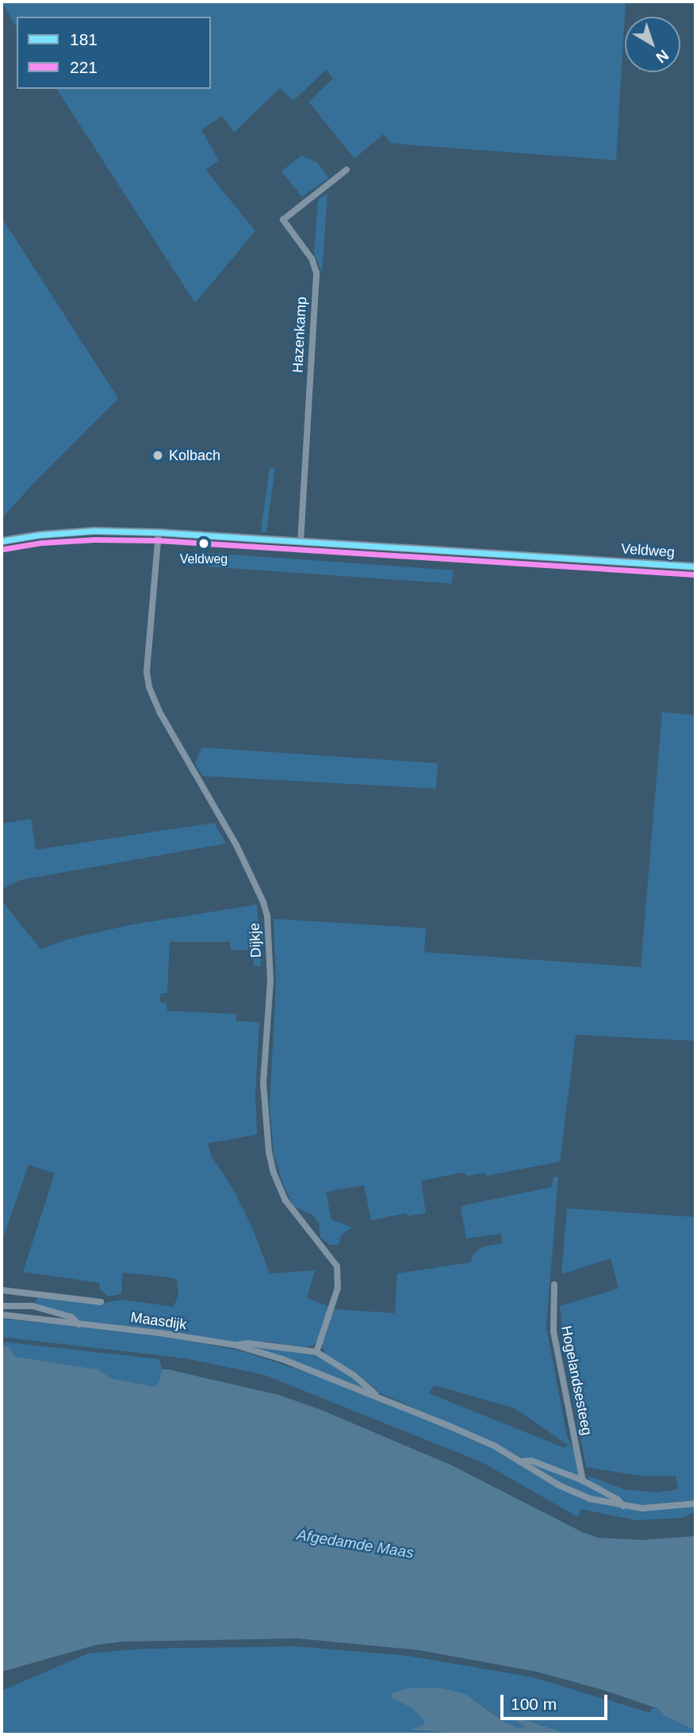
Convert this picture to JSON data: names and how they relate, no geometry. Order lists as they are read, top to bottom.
{
  "streets": {
    "street": [
      "Hazenkamp",
      "Veldweg",
      "Dijkje",
      "Maasdijk",
      "Hogelandsesteeg"
    ]
  },
  "crossings": [
    ["Hazenkamp", "Veldweg"],
    ["Veldweg", "Dijkje"],
    ["Dijkje", "Maasdijk"],
    ["Maasdijk", "Hogelandsesteeg"]
  ],
  "water": ["Afgedamde Maas"],
  "places": ["Kolbach", "Veldweg"],
  "lines": ["transit line 181", "transit line 221"],
  "legend": ["181", "221"],
  "scale_bar": "100 m",
  "north": "bottom right"
}
